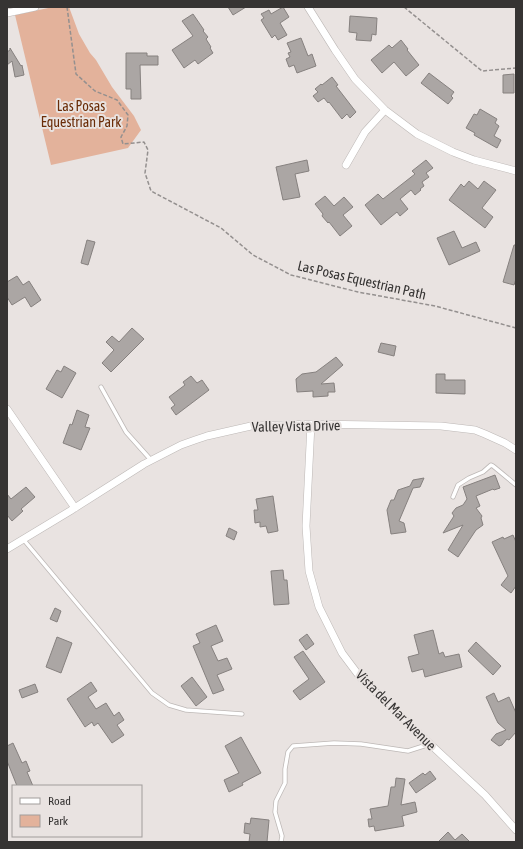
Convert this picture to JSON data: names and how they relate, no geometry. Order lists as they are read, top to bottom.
{
  "streets": {
    "street": ["Valley Vista Drive", "Vista del Mar Avenue"],
    "path": ["Las Posas Equestrian Path"]
  },
  "crossings": [
    ["Valley Vista Drive", "Vista del Mar Avenue"]
  ],
  "parks": ["Las Posas Equestrian Park"],
  "legend": ["Road", "Park"]
}
